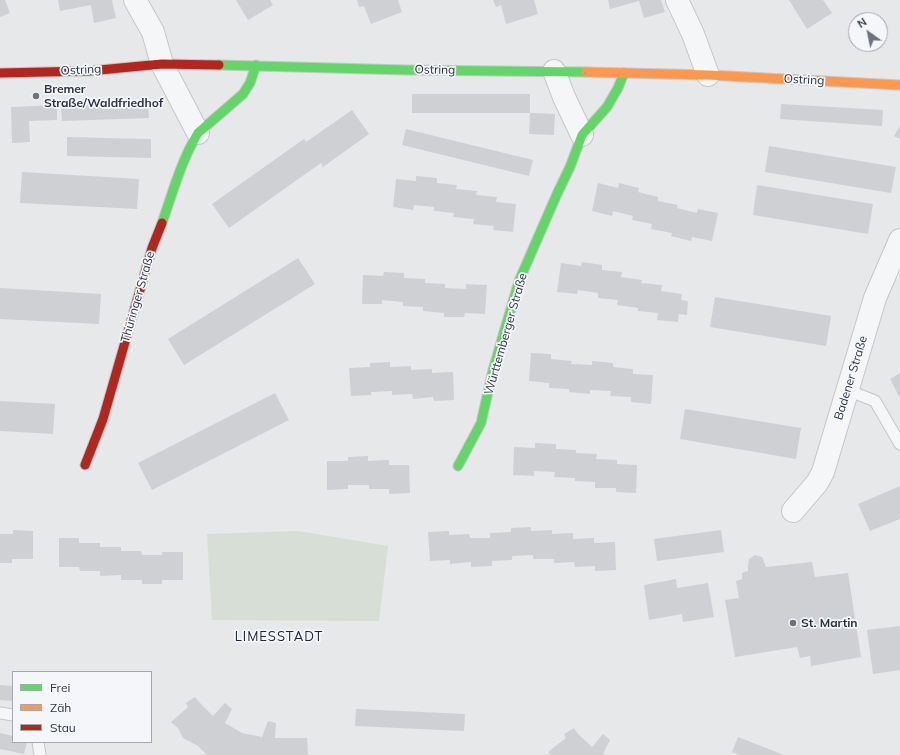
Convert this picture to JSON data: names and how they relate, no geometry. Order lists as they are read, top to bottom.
{
  "streets": {
    "street": [
      "Ostring",
      "Thüringer Straße",
      "Württemberger Straße",
      "Badener Straße"
    ]
  },
  "crossings": [
    ["Ostring", "Thüringer Straße"],
    ["Ostring", "Württemberger Straße"]
  ],
  "districts": ["LIMESSTADT"],
  "places": ["Bremer Straße/Waldfriedhof", "St. Martin"],
  "legend": ["Frei", "Zäh", "Stau"],
  "north": "top left"
}
